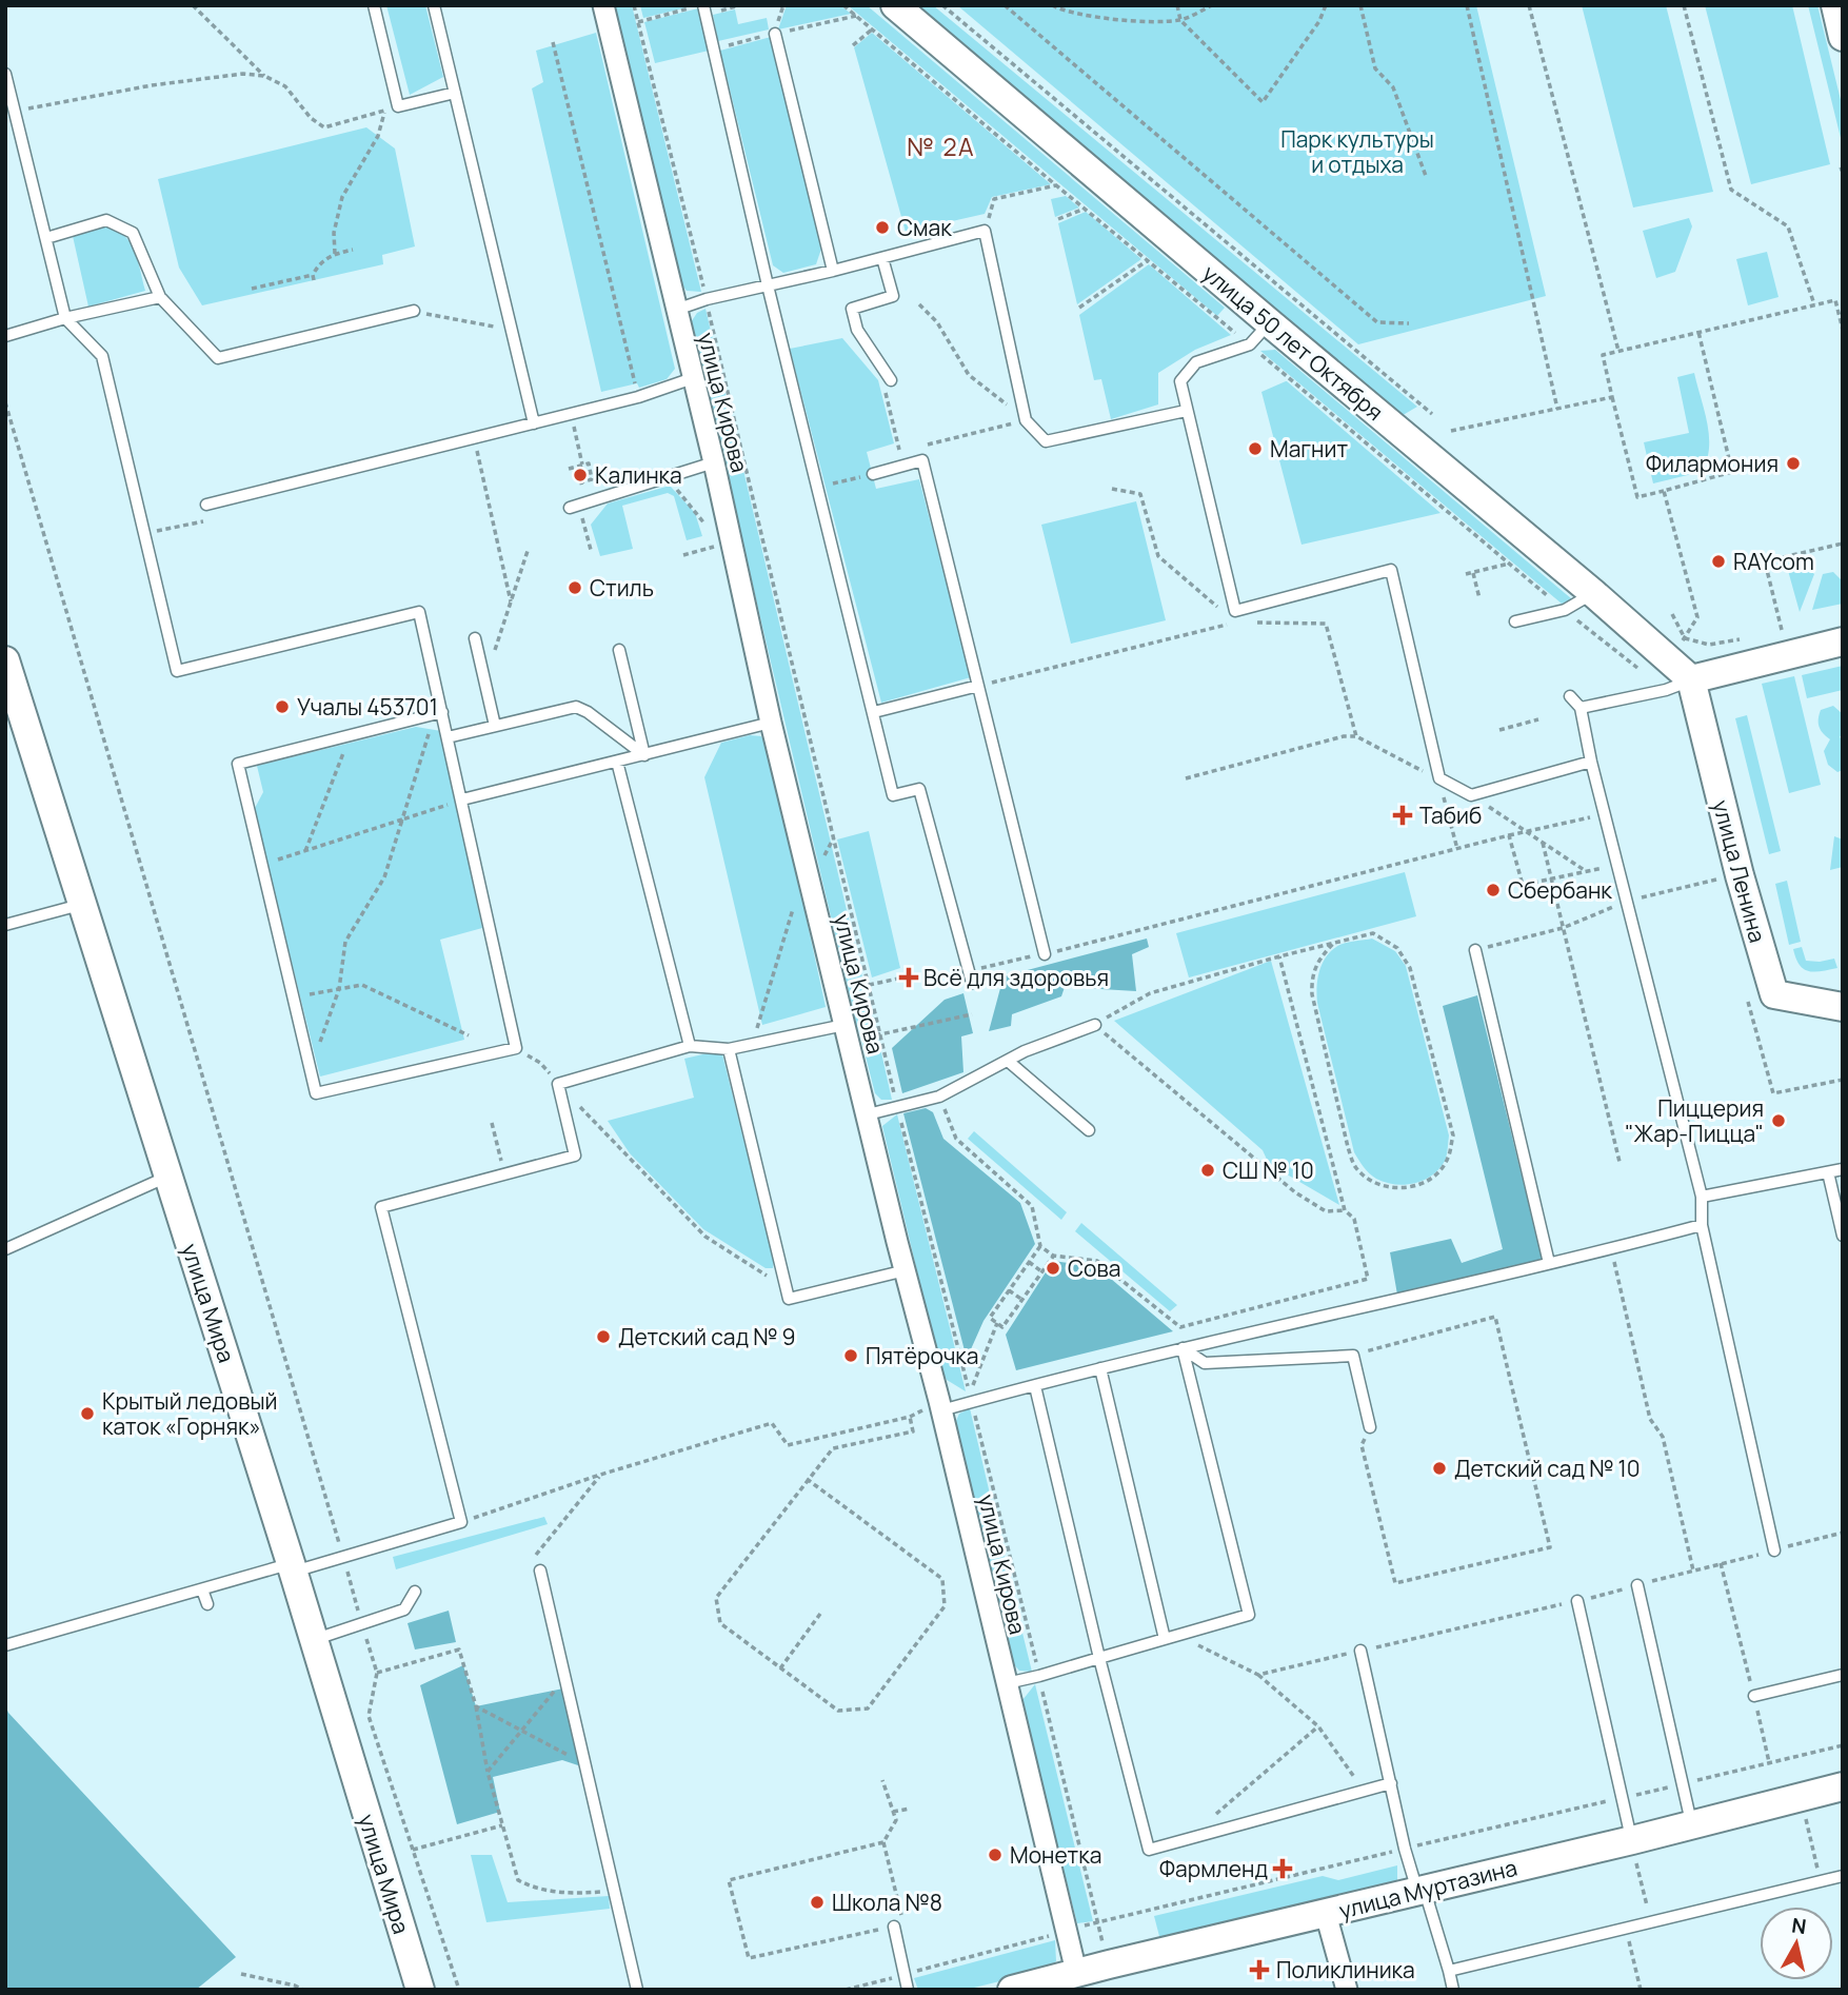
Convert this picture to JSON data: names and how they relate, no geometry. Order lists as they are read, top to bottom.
{
  "streets": {
    "street": [
      "улица 50 лет Октября",
      "улица Кирова",
      "улица Ленина",
      "улица Мира",
      "улица Муртазина"
    ]
  },
  "crossings": [
    ["улица 50 лет Октября", "улица Ленина"],
    ["улица Кирова", "улица Муртазина"]
  ],
  "districts": ["№ 2А"],
  "parks": ["Парк культуры и отдыха"],
  "places": {
    "other": [
      "Смак",
      "Магнит",
      "Филармония",
      "Калинка",
      "RAYcom",
      "Стиль",
      "Учалы 453701",
      "Сбербанк",
      "Пиццерия \"Жар-Пицца\"",
      "СШ № 10",
      "Сова",
      "Детский сад № 9",
      "Пятёрочка",
      "Крытый ледовый каток «Горняк»",
      "Детский сад № 10",
      "Монетка",
      "Школа №8"
    ],
    "health": [
      "Табиб",
      "Всё для здоровья",
      "Фармленд",
      "Поликлиника"
    ]
  },
  "north": "top"
}
